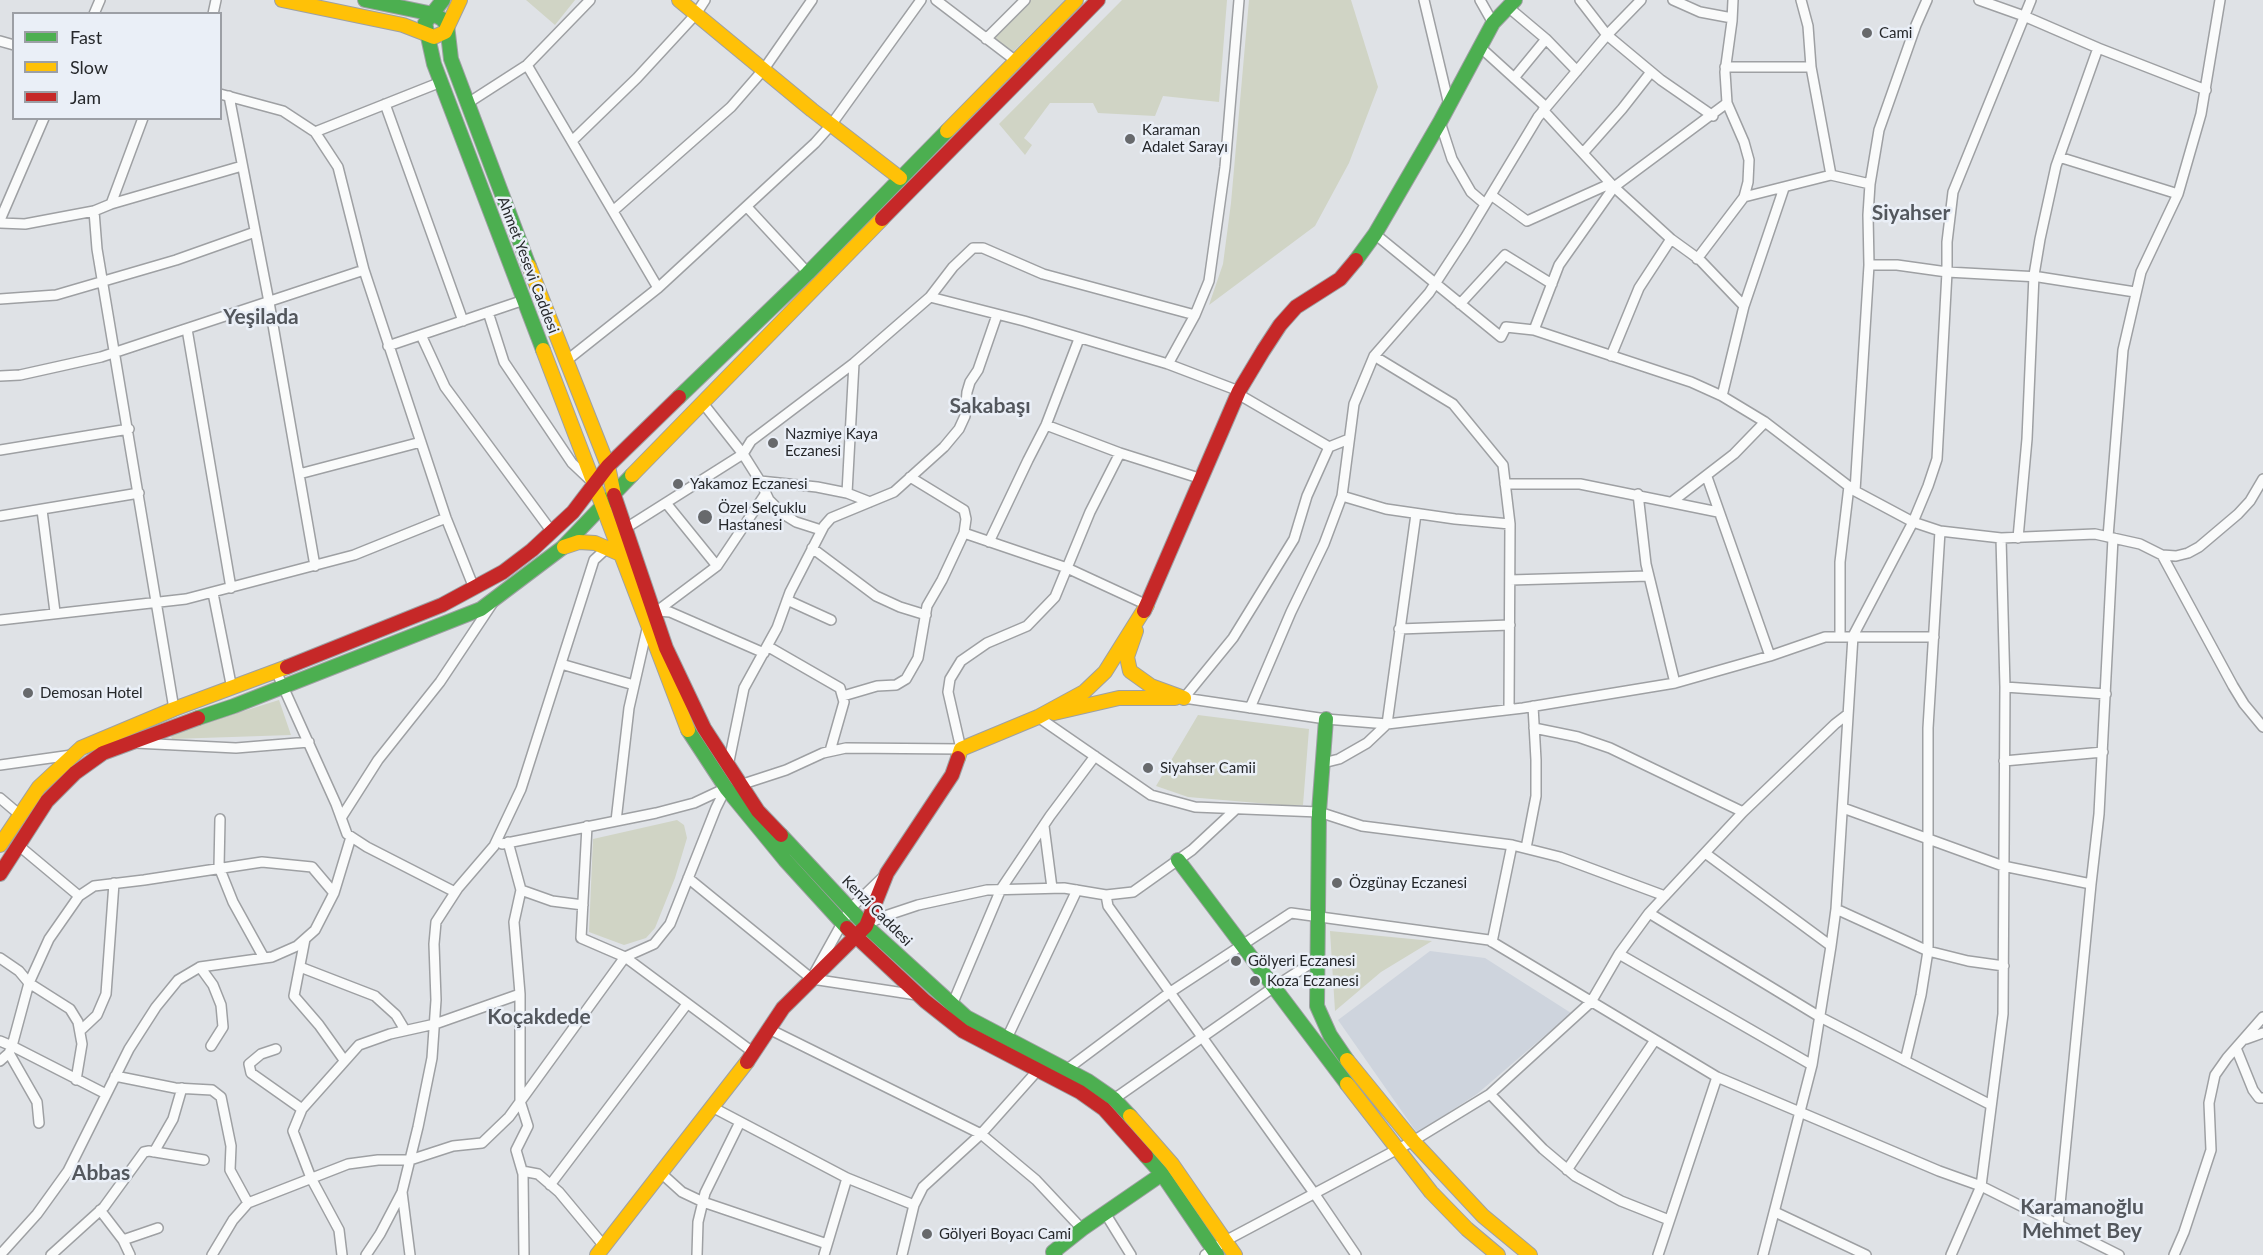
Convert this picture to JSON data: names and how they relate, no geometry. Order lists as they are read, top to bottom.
{
  "streets": {
    "main road": ["Ahmet Yesevi Caddesi", "Kenzi Caddesi"]
  },
  "crossings": [
    ["Ahmet Yesevi Caddesi", "Kenzi Caddesi"]
  ],
  "districts": [
    "Siyahser",
    "Yeşilada",
    "Sakabaşı",
    "Koçakdede",
    "Abbas",
    "Karamanoğlu Mehmet Bey"
  ],
  "places": [
    "Cami",
    "Karaman Adalet Sarayı",
    "Nazmiye Kaya Eczanesi",
    "Yakamoz Eczanesi",
    "Özel Selçuklu Hastanesi",
    "Demosan Hotel",
    "Siyahser Camii",
    "Özgünay Eczanesi",
    "Gölyeri Eczanesi",
    "Koza Eczanesi",
    "Gölyeri Boyacı Cami"
  ],
  "legend": ["Fast", "Slow", "Jam"]
}
